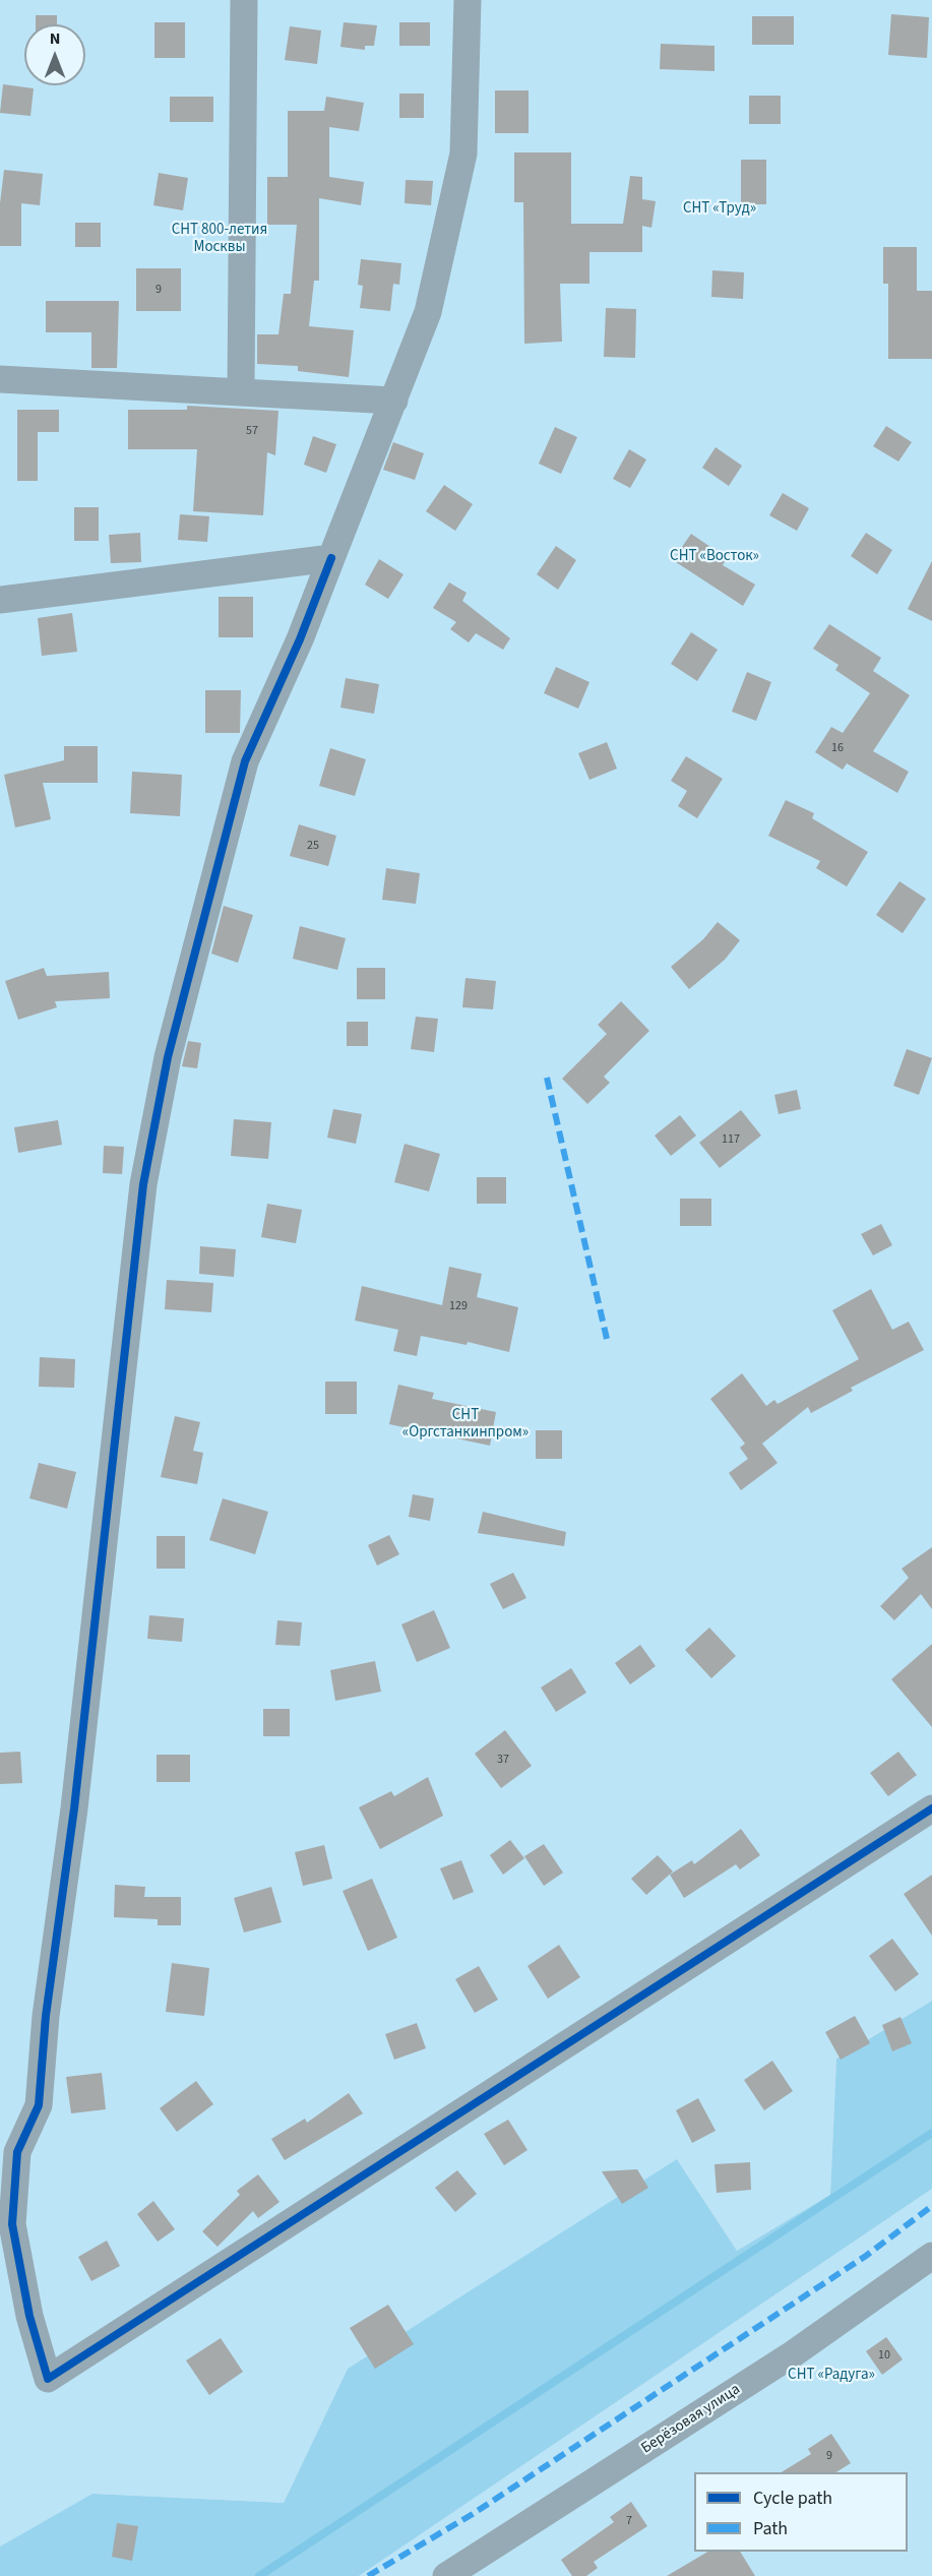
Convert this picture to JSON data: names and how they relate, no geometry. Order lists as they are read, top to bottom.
{
  "streets": {
    "street": ["Берёзовая улица"]
  },
  "parks": [
    "СНТ «Труд»",
    "СНТ 800-летия Москвы",
    "СНТ «Восток»",
    "СНТ «Оргстанкинпром»",
    "СНТ «Радуга»"
  ],
  "house_numbers": [
    "9",
    "57",
    "16",
    "25",
    "117",
    "129",
    "37",
    "10",
    "9",
    "7"
  ],
  "legend": ["Cycle path", "Path"],
  "north": "top"
}
